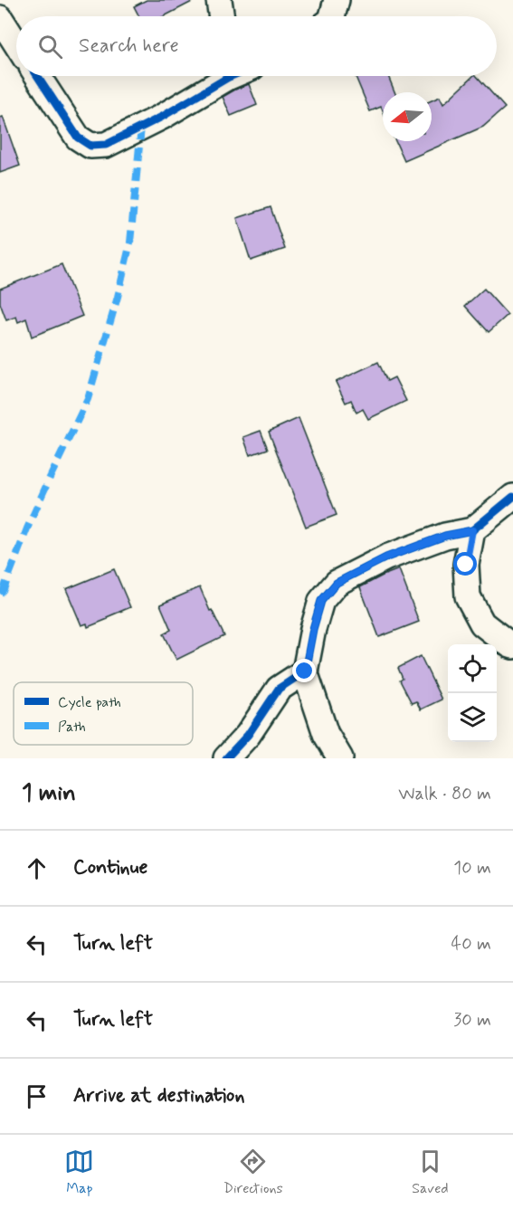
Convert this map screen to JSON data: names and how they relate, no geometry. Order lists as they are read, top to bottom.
{
  "legend": ["Cycle path", "Path"],
  "north": "left",
  "page": {
    "search": "Search here",
    "heading": ["1 min", "Walk · 80 m"],
    "list": [
      ["Continue", "10 m"],
      ["Turn left", "40 m"],
      ["Turn left", "30 m"],
      "Arrive at destination"
    ],
    "nav": ["Map", "Directions", "Saved"]
  }
}
